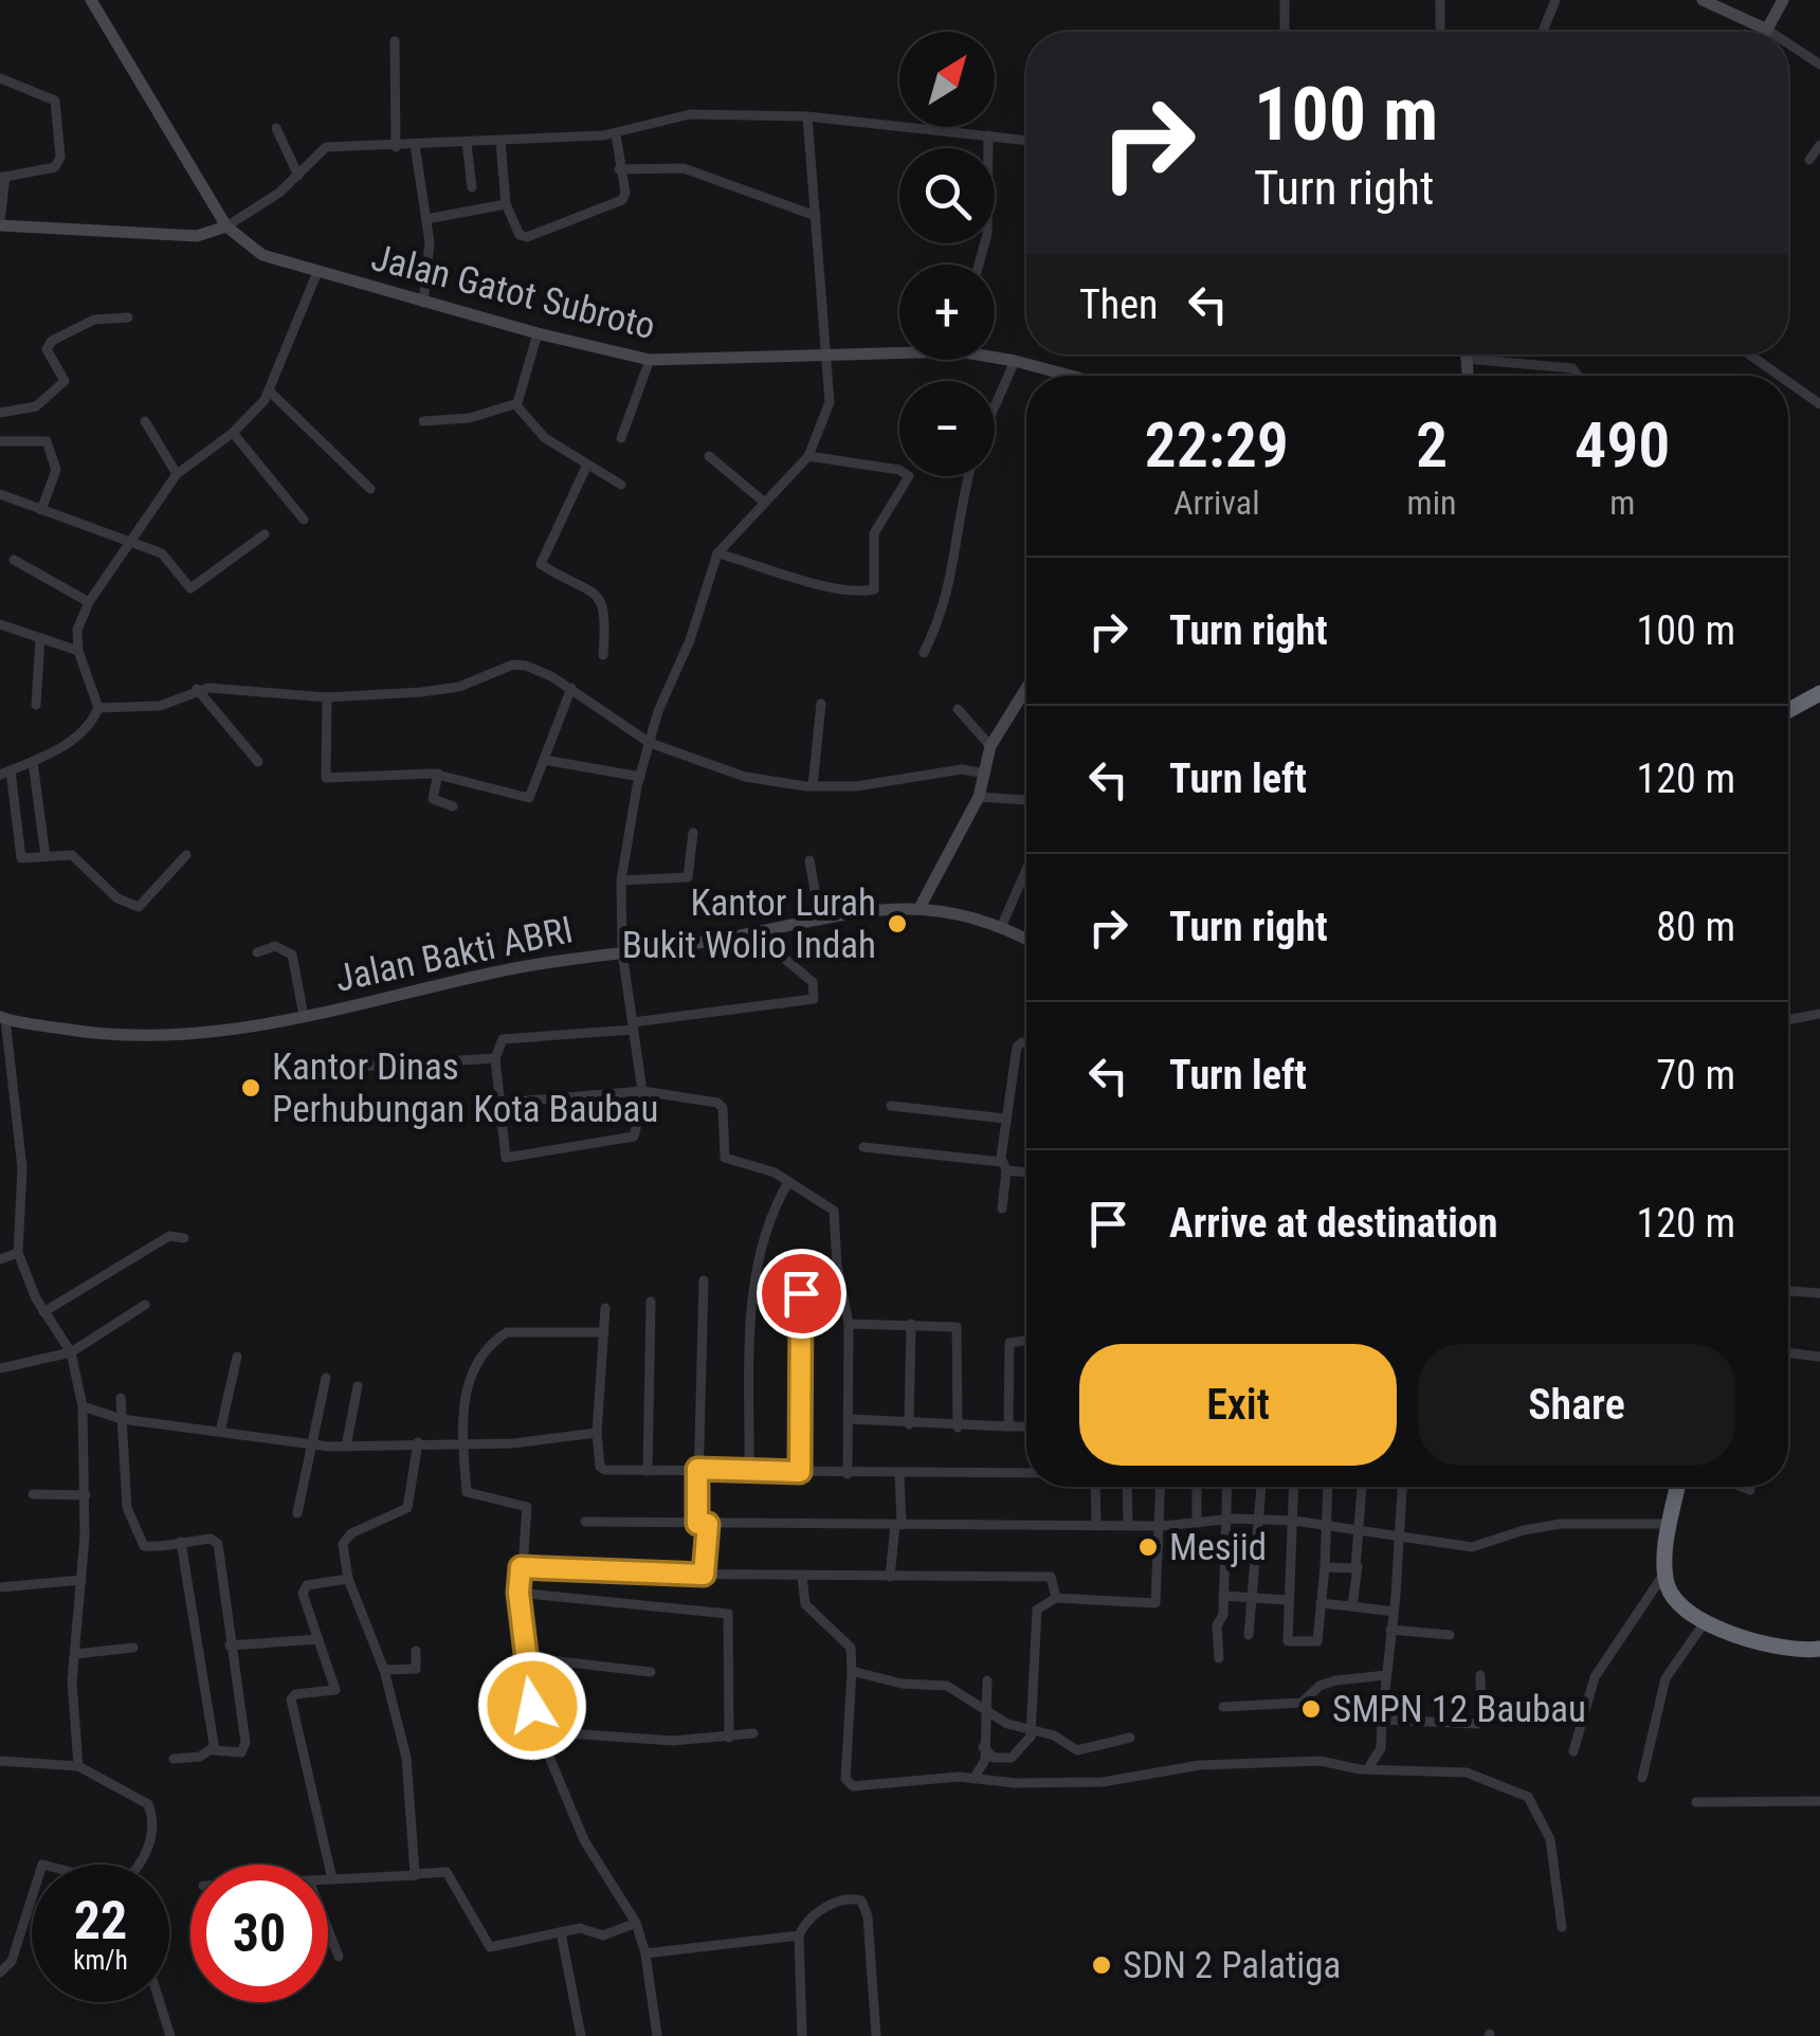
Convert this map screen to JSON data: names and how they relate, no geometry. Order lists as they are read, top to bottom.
{
  "streets": {
    "street": ["Jalan Gatot Subroto", "Jalan Bakti ABRI"]
  },
  "places": [
    "Kantor Lurah Bukit Wolio Indah",
    "Kantor Dinas Perhubungan Kota Baubau",
    "Mesjid",
    "SMPN 12 Baubau",
    "SDN 2 Palatiga"
  ],
  "north": "top right",
  "page": {
    "map_buttons": ["+", "−"],
    "turn": ["100 m", "Turn right"],
    "then": "Then",
    "eta": [
      "22:29",
      "Arrival",
      "2",
      "min",
      "490",
      "m"
    ],
    "list": [
      {
        "name": "Turn right",
        "value": "100 m"
      },
      {
        "name": "Turn left",
        "value": "120 m"
      },
      {
        "name": "Turn right",
        "value": "80 m"
      },
      {
        "name": "Turn left",
        "value": "70 m"
      },
      {
        "name": "Arrive at destination",
        "value": "120 m"
      }
    ],
    "buttons": ["Exit", "Share"],
    "speed": "22 km/h",
    "limit": "30"
  }
}
